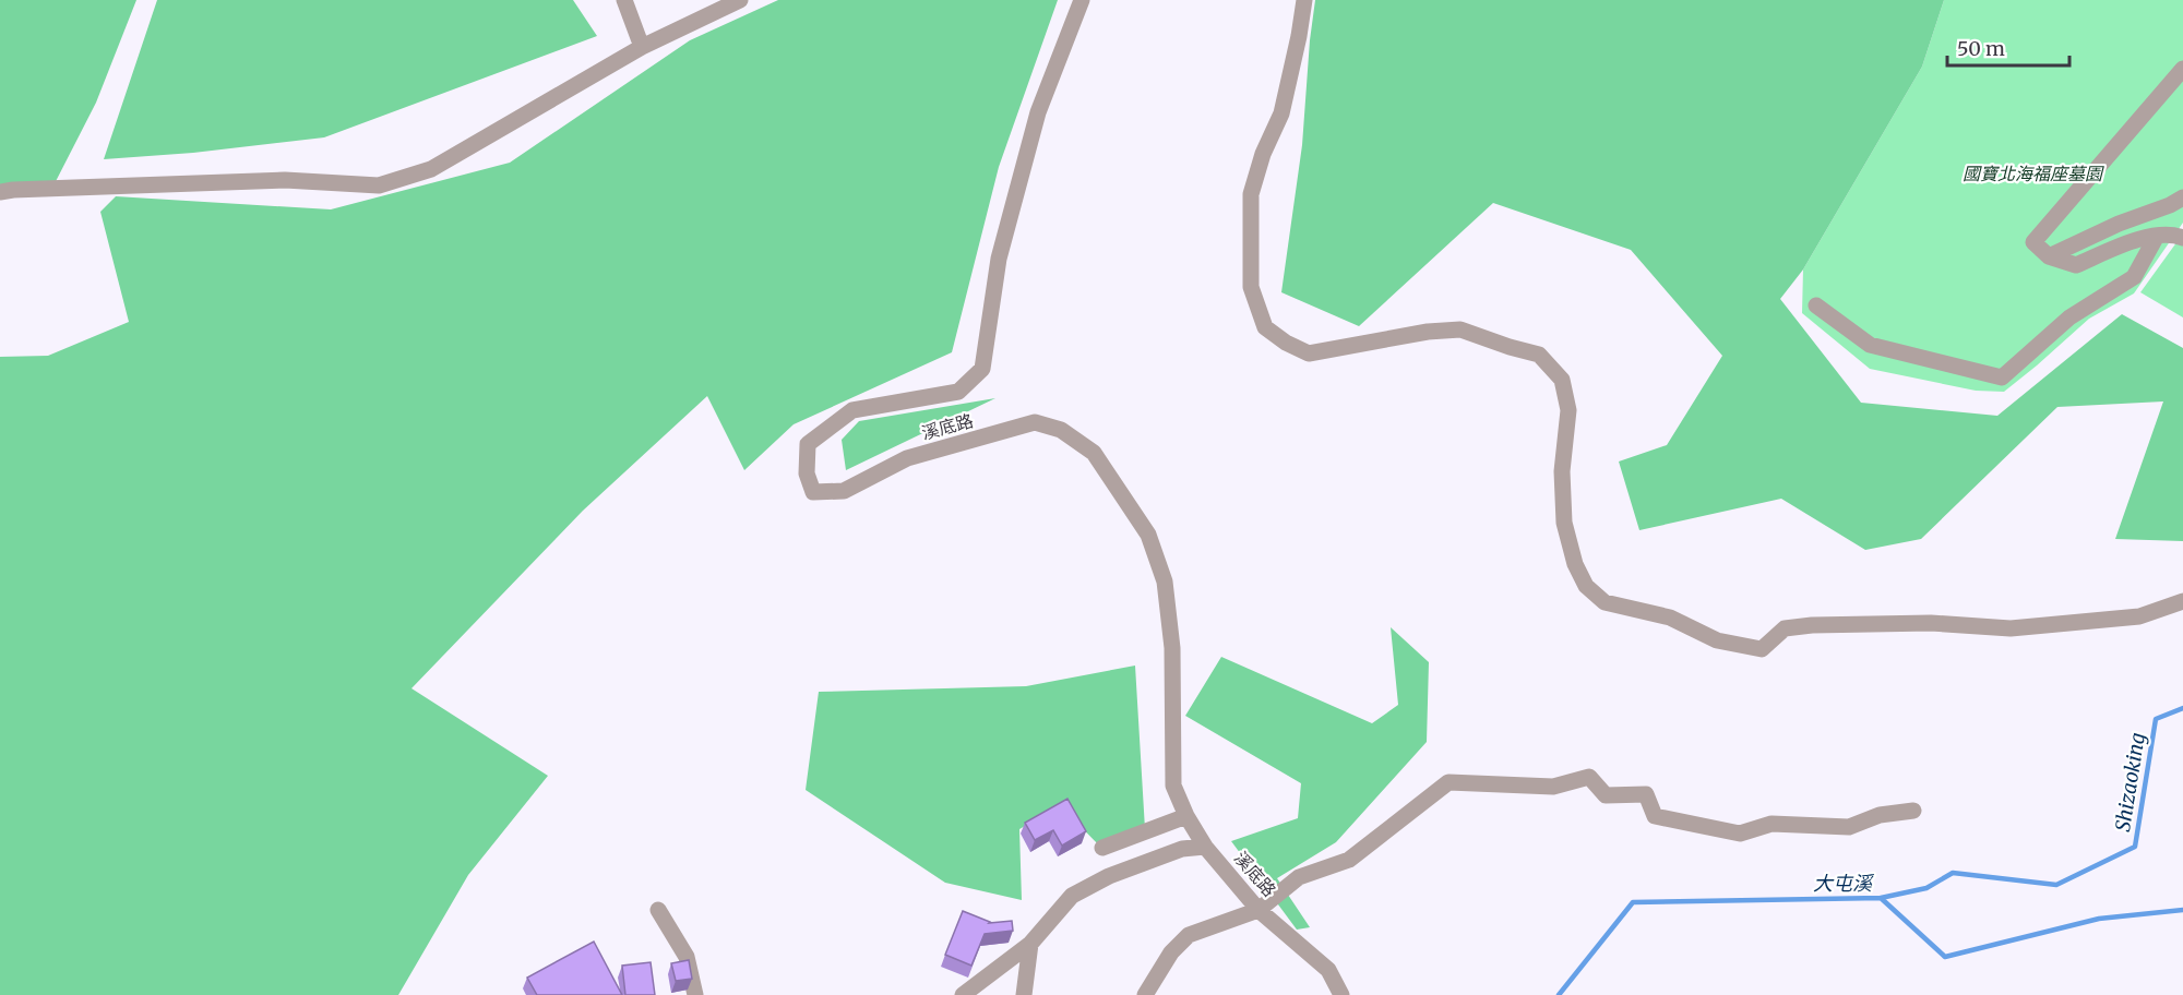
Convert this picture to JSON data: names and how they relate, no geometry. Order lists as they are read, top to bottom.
{
  "streets": {
    "street": ["溪底路"]
  },
  "water": ["Shizaoking", "大屯溪"],
  "parks": ["國寶北海福座墓園"],
  "scale_bar": "50 m"
}
